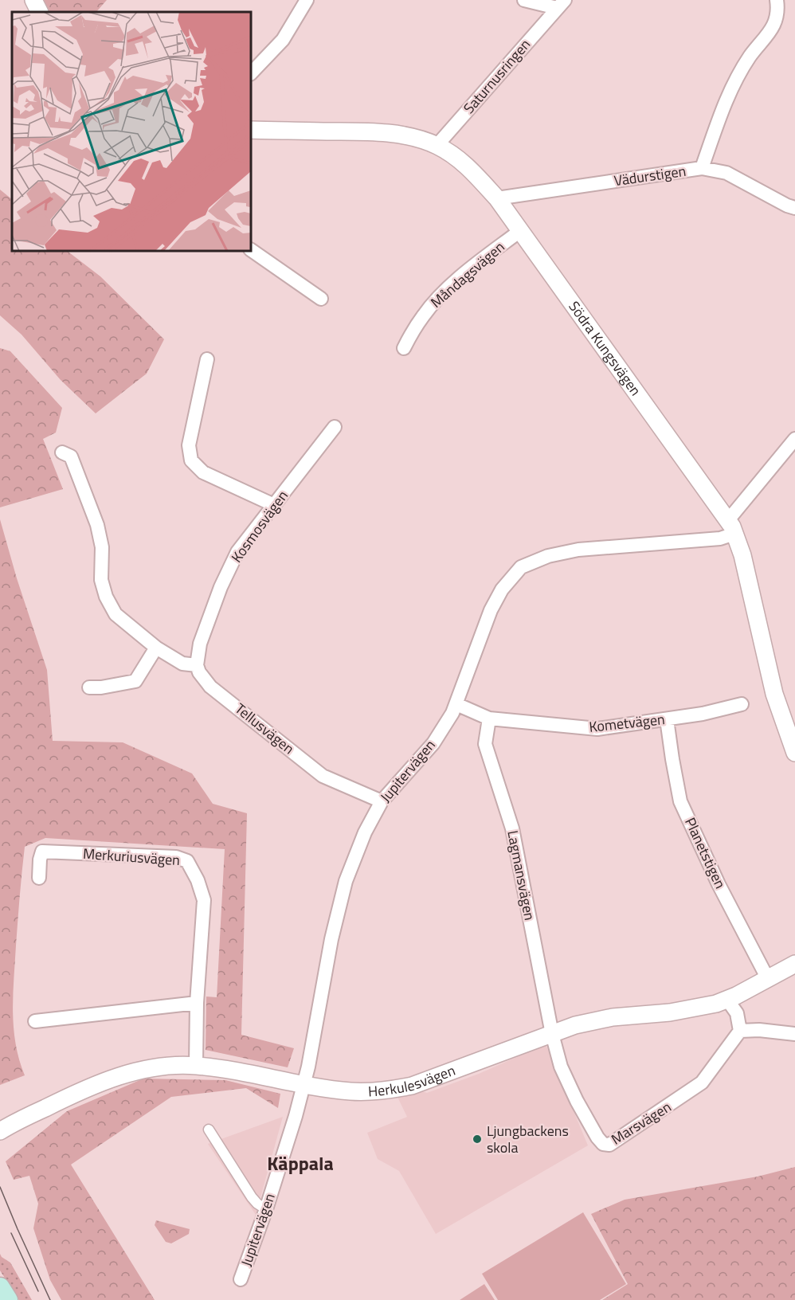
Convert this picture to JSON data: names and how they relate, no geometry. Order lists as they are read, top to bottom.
{
  "streets": {
    "street": [
      "Saturnusringen",
      "Vädurstigen",
      "Måndagsvägen",
      "Södra Kungsvägen",
      "Kosmosvägen",
      "Kometvägen",
      "Tellusvägen",
      "Jupitervägen",
      "Planetstigen",
      "Merkuriusvägen",
      "Lagmansvägen",
      "Herkulesvägen",
      "Marsvägen"
    ]
  },
  "crossings": [
    ["Saturnusringen", "Södra Kungsvägen"],
    ["Vädurstigen", "Södra Kungsvägen"],
    ["Måndagsvägen", "Södra Kungsvägen"],
    ["Södra Kungsvägen", "Jupitervägen"],
    ["Kosmosvägen", "Tellusvägen"],
    ["Kometvägen", "Jupitervägen"],
    ["Kometvägen", "Planetstigen"],
    ["Kometvägen", "Lagmansvägen"],
    ["Tellusvägen", "Jupitervägen"],
    ["Jupitervägen", "Herkulesvägen"],
    ["Planetstigen", "Herkulesvägen"],
    ["Merkuriusvägen", "Herkulesvägen"],
    ["Lagmansvägen", "Herkulesvägen"],
    ["Lagmansvägen", "Marsvägen"],
    ["Herkulesvägen", "Marsvägen"]
  ],
  "districts": ["Käppala"],
  "places": ["Ljungbackens skola"]
}
